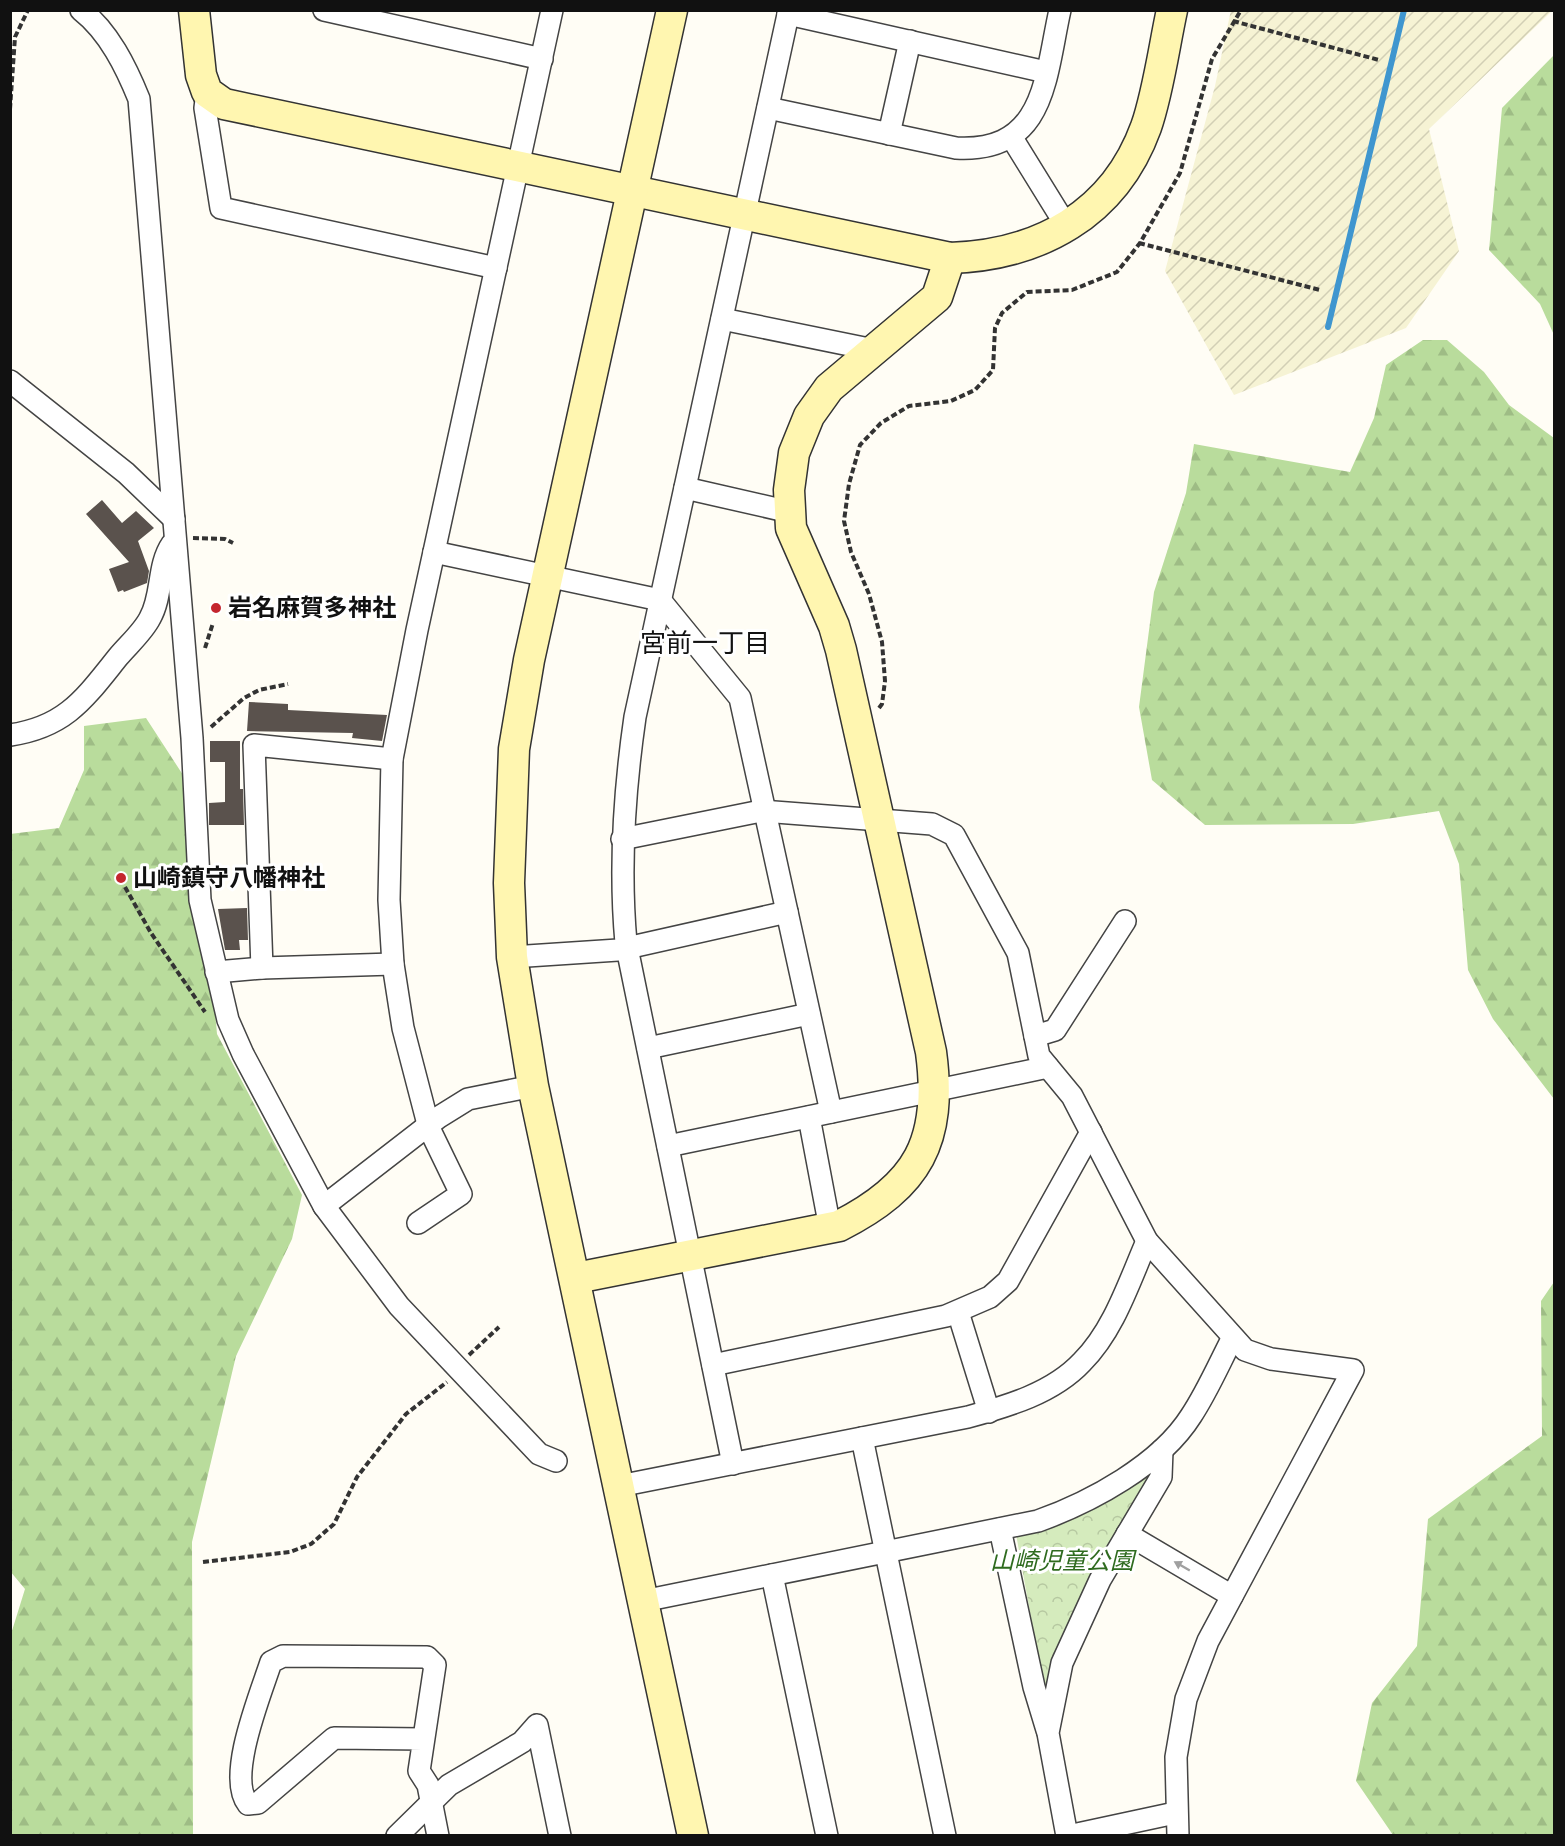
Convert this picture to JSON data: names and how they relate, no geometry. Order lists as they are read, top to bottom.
{
  "districts": ["宮前一丁目"],
  "parks": ["山崎児童公園"],
  "places": ["岩名麻賀多神社", "山崎鎮守八幡神社"]
}
